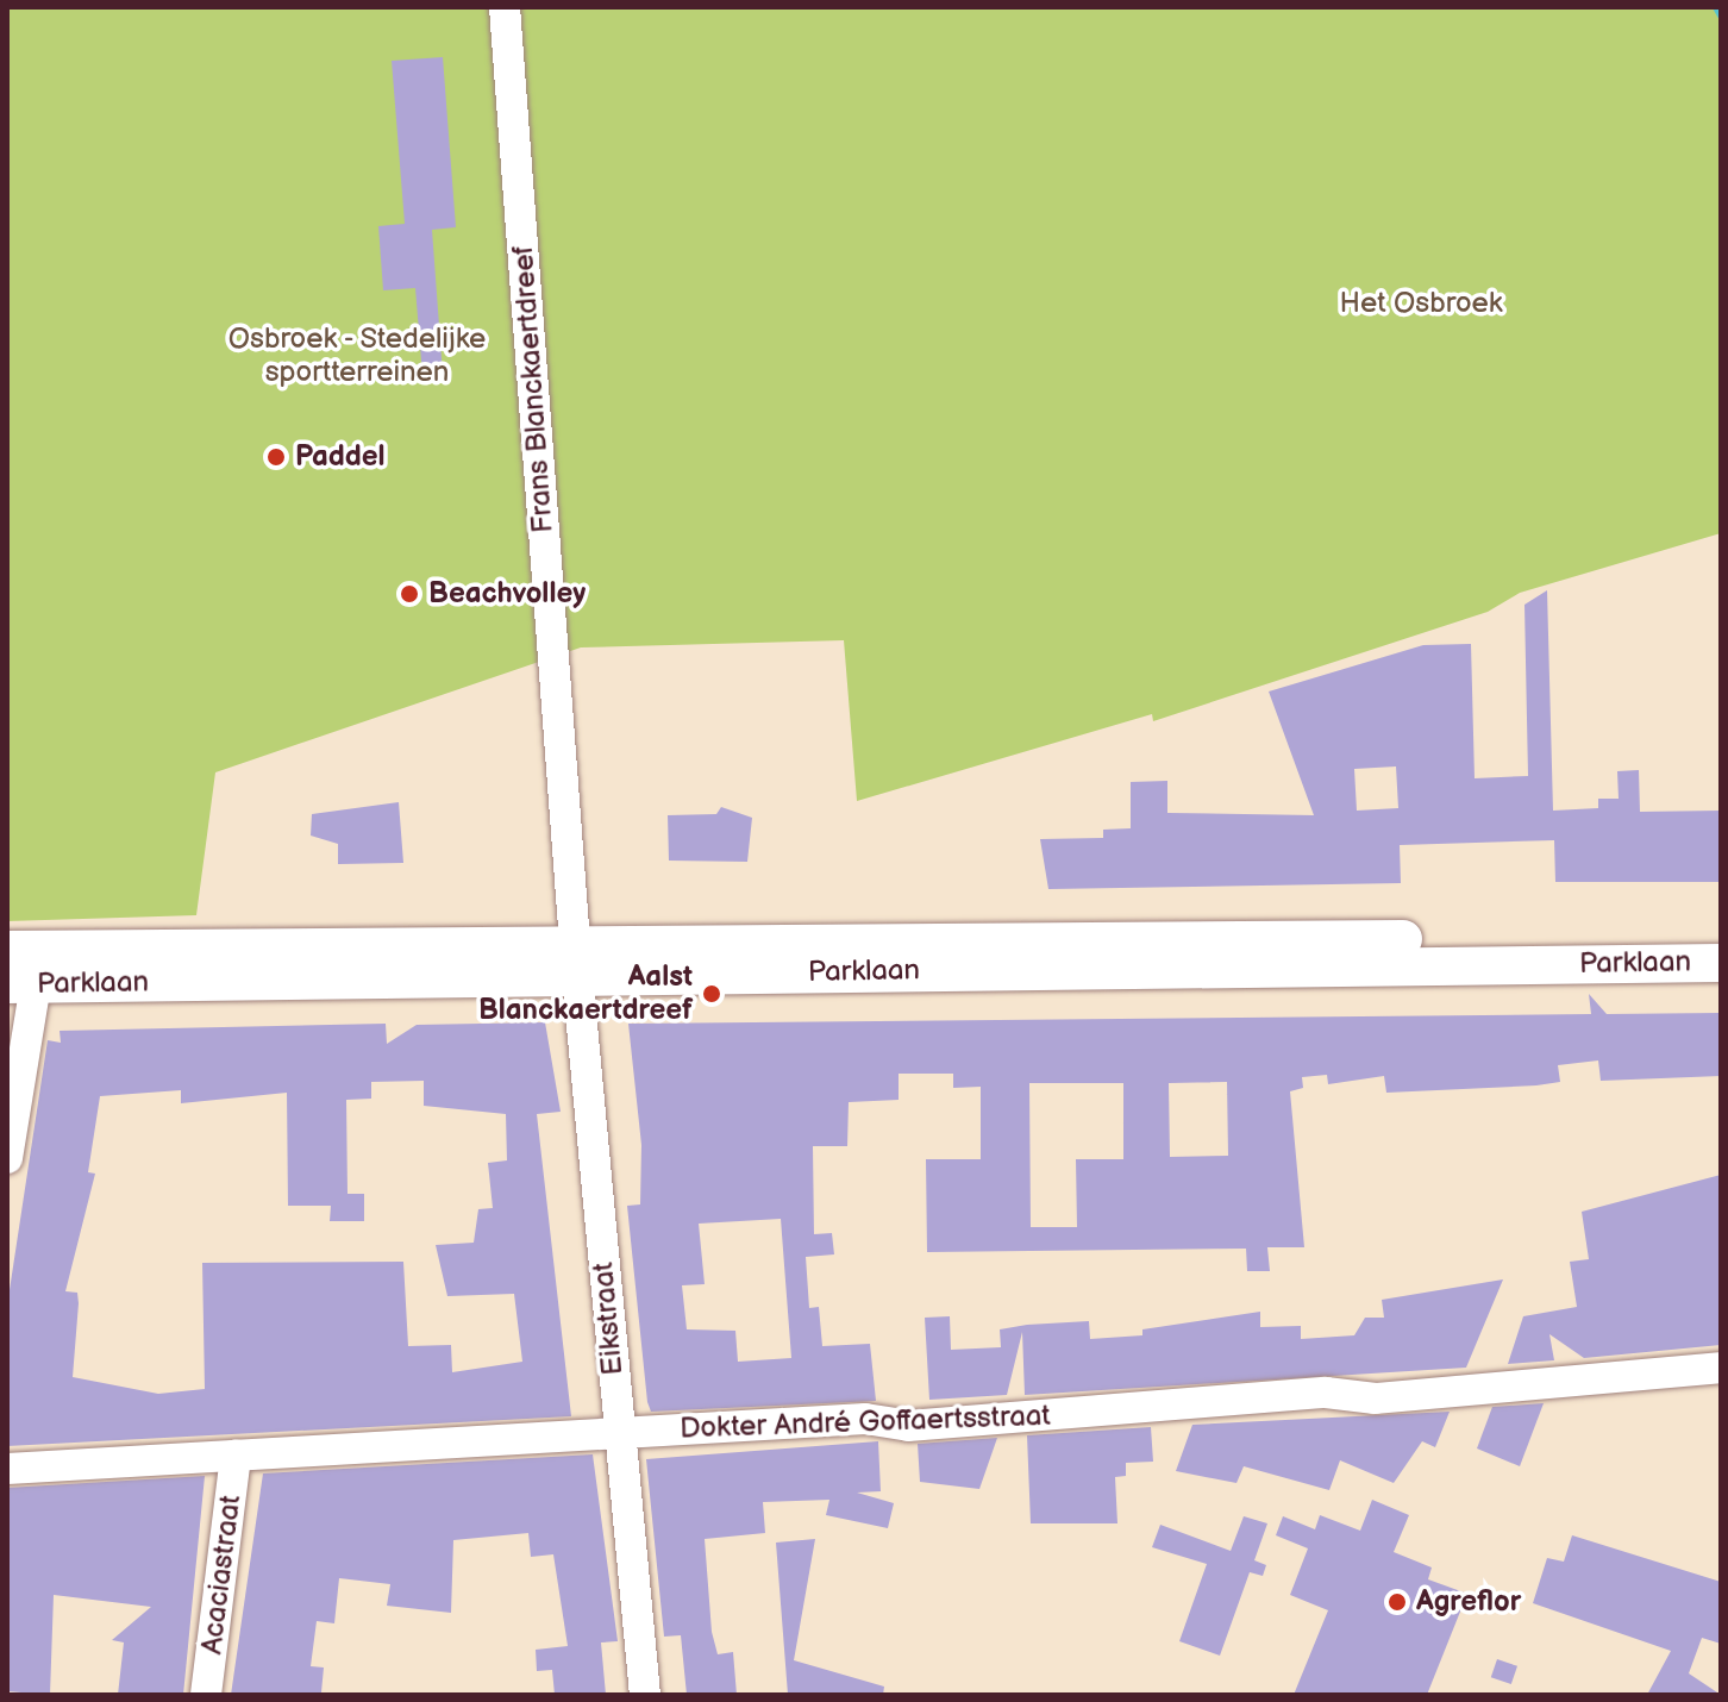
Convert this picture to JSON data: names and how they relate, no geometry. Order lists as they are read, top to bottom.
{
  "streets": {
    "main road": ["Parklaan"],
    "street": [
      "Frans Blanckaertdreef",
      "Eikstraat",
      "Dokter André Goffaertsstraat",
      "Acaciastraat"
    ]
  },
  "crossings": [
    ["Frans Blanckaertdreef", "Parklaan"],
    ["Frans Blanckaertdreef", "Eikstraat"],
    ["Parklaan", "Eikstraat"],
    ["Eikstraat", "Dokter André Goffaertsstraat"],
    ["Dokter André Goffaertsstraat", "Acaciastraat"]
  ],
  "parks": ["Het Osbroek", "Osbroek - Stedelijke sportterreinen"],
  "places": [
    "Paddel",
    "Beachvolley",
    "Aalst Blanckaertdreef",
    "Agreflor"
  ]
}
